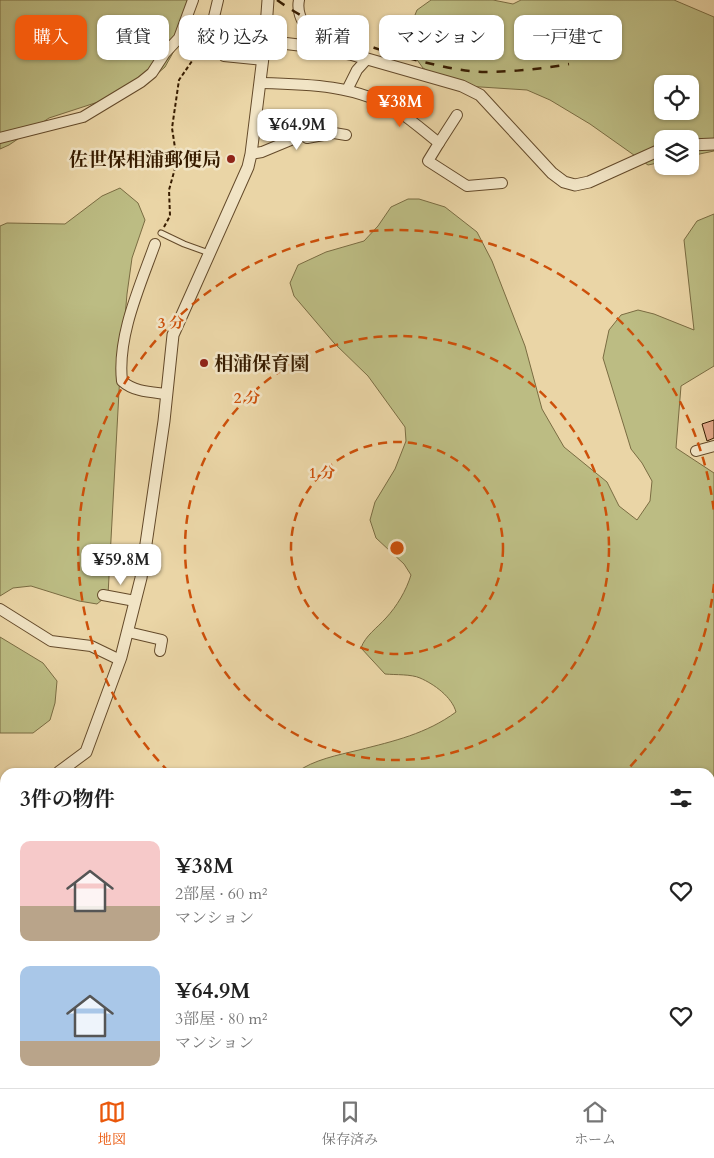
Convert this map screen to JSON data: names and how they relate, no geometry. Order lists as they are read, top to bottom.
{
  "places": ["佐世保相浦郵便局", "相浦保育園"],
  "page": {
    "chip": [
      "購入",
      "賃貸",
      "絞り込み",
      "新着",
      "マンション",
      "一戸建て"
    ],
    "price": ["¥38M", "¥64.9M", "¥59.8M"],
    "heading": "3件の物件",
    "list": [
      {
        "name": "¥38M",
        "note": "2部屋 · 60 m² · マンション"
      },
      {
        "name": "¥64.9M",
        "note": "3部屋 · 80 m² · マンション"
      }
    ],
    "tabs": ["地図", "保存済み", "ホーム"]
  },
  "rings": ["3 分", "2 分", "1 分"]
}
